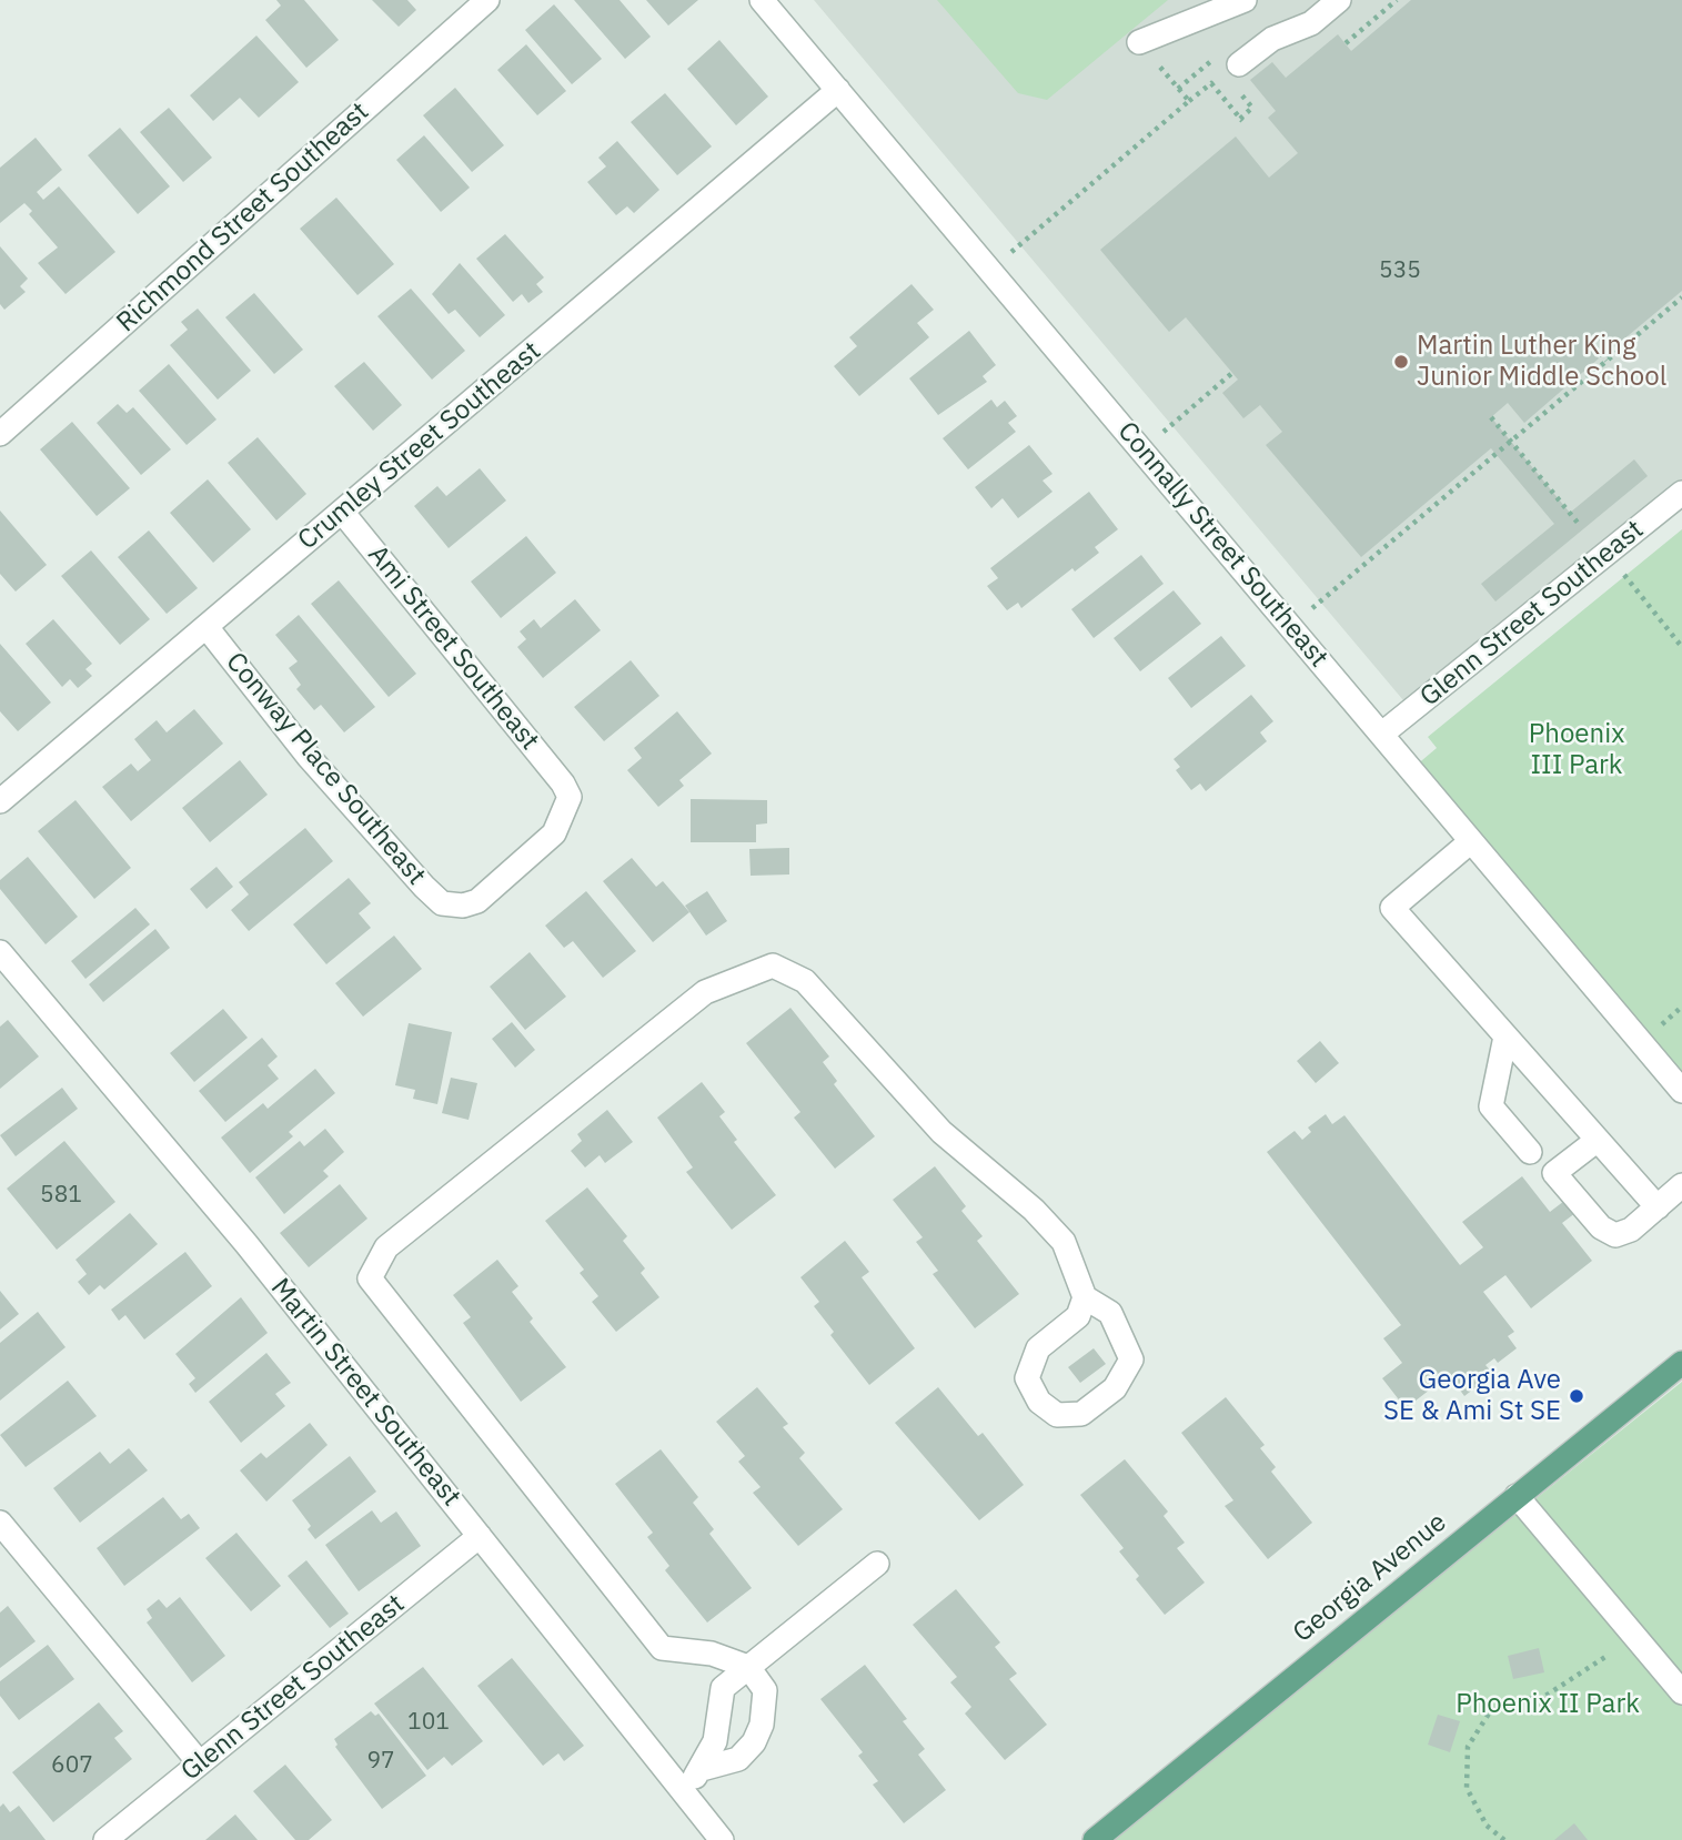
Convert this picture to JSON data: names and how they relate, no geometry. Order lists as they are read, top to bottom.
{
  "streets": {
    "main road": ["Georgia Avenue"],
    "street": [
      "Richmond Street Southeast",
      "Crumley Street Southeast",
      "Connally Street Southeast",
      "Glenn Street Southeast",
      "Ami Street Southeast",
      "Conway Place Southeast",
      "Martin Street Southeast"
    ]
  },
  "crossings": [
    ["Crumley Street Southeast", "Connally Street Southeast"],
    ["Crumley Street Southeast", "Ami Street Southeast"],
    ["Crumley Street Southeast", "Conway Place Southeast"],
    ["Connally Street Southeast", "Glenn Street Southeast"],
    ["Glenn Street Southeast", "Martin Street Southeast"],
    ["Ami Street Southeast", "Conway Place Southeast"]
  ],
  "parks": ["Phoenix III Park", "Phoenix II Park"],
  "places": ["Martin Luther King Junior Middle School", "Georgia Ave SE & Ami St SE"],
  "house_numbers": [
    "535",
    "581",
    "101",
    "97",
    "607"
  ]
}
